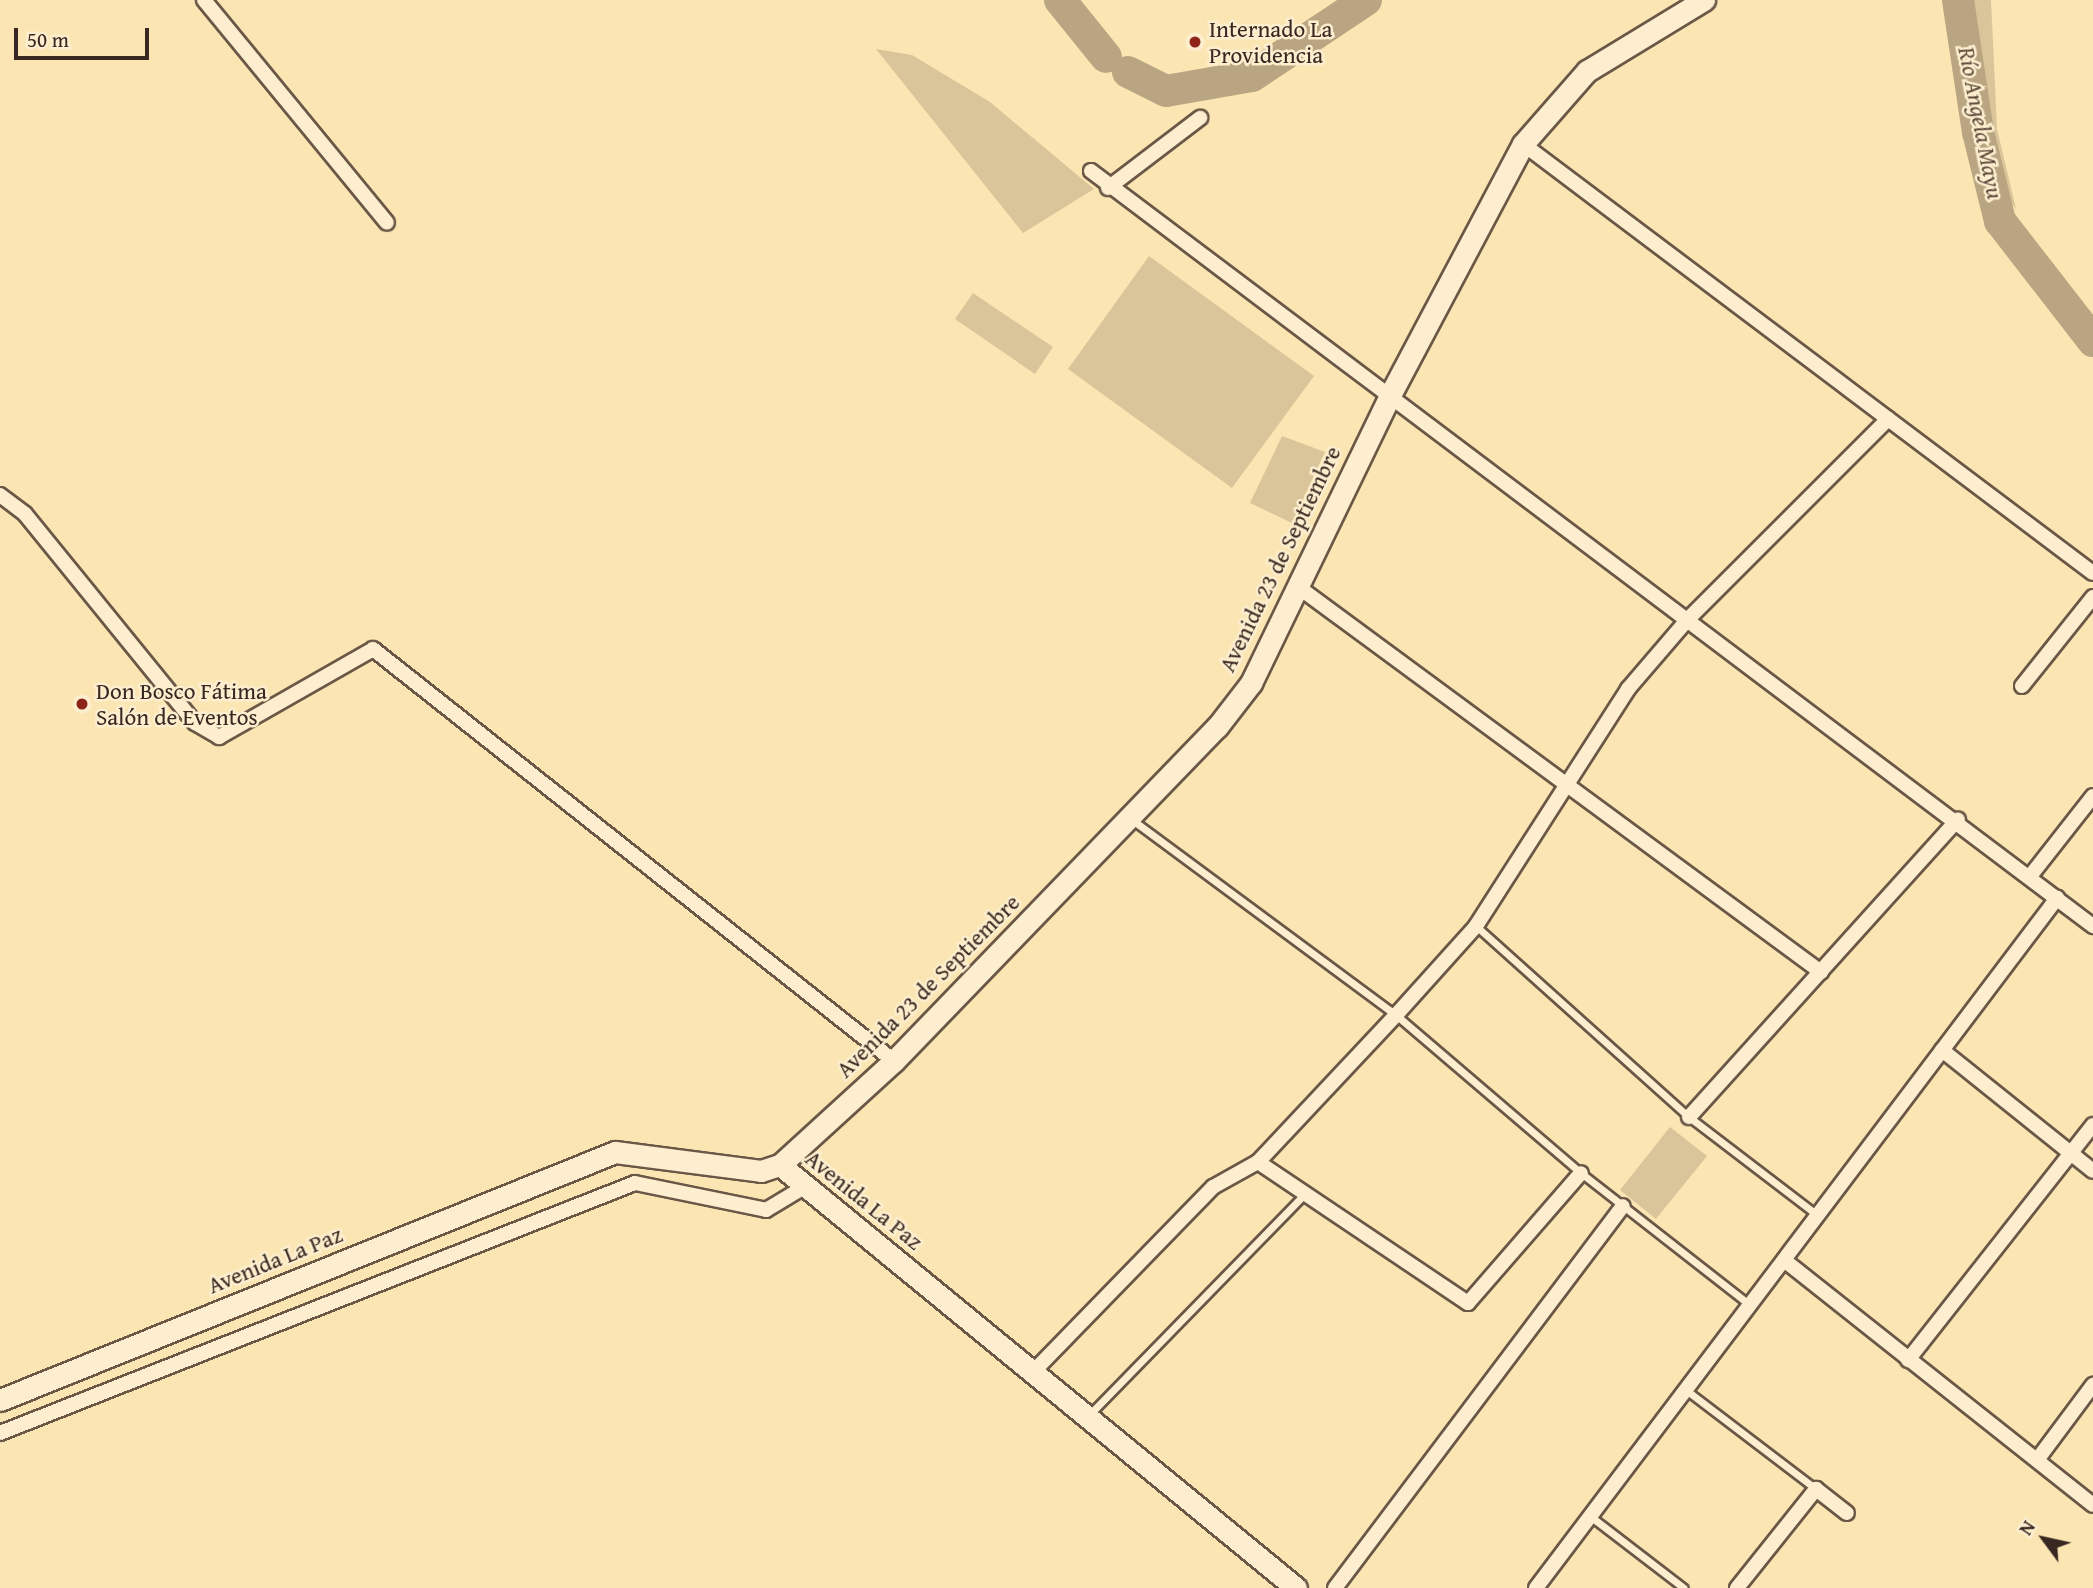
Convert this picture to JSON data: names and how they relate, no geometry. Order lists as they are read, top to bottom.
{
  "streets": {
    "main road": ["Avenida 23 de Septiembre", "Avenida La Paz"]
  },
  "crossings": [
    ["Avenida 23 de Septiembre", "Avenida La Paz"]
  ],
  "water": ["Río Angela Mayu"],
  "places": ["Internado La Providencia", "Don Bosco Fátima Salón de Eventos"],
  "scale_bar": "50 m",
  "north": "top left"
}
